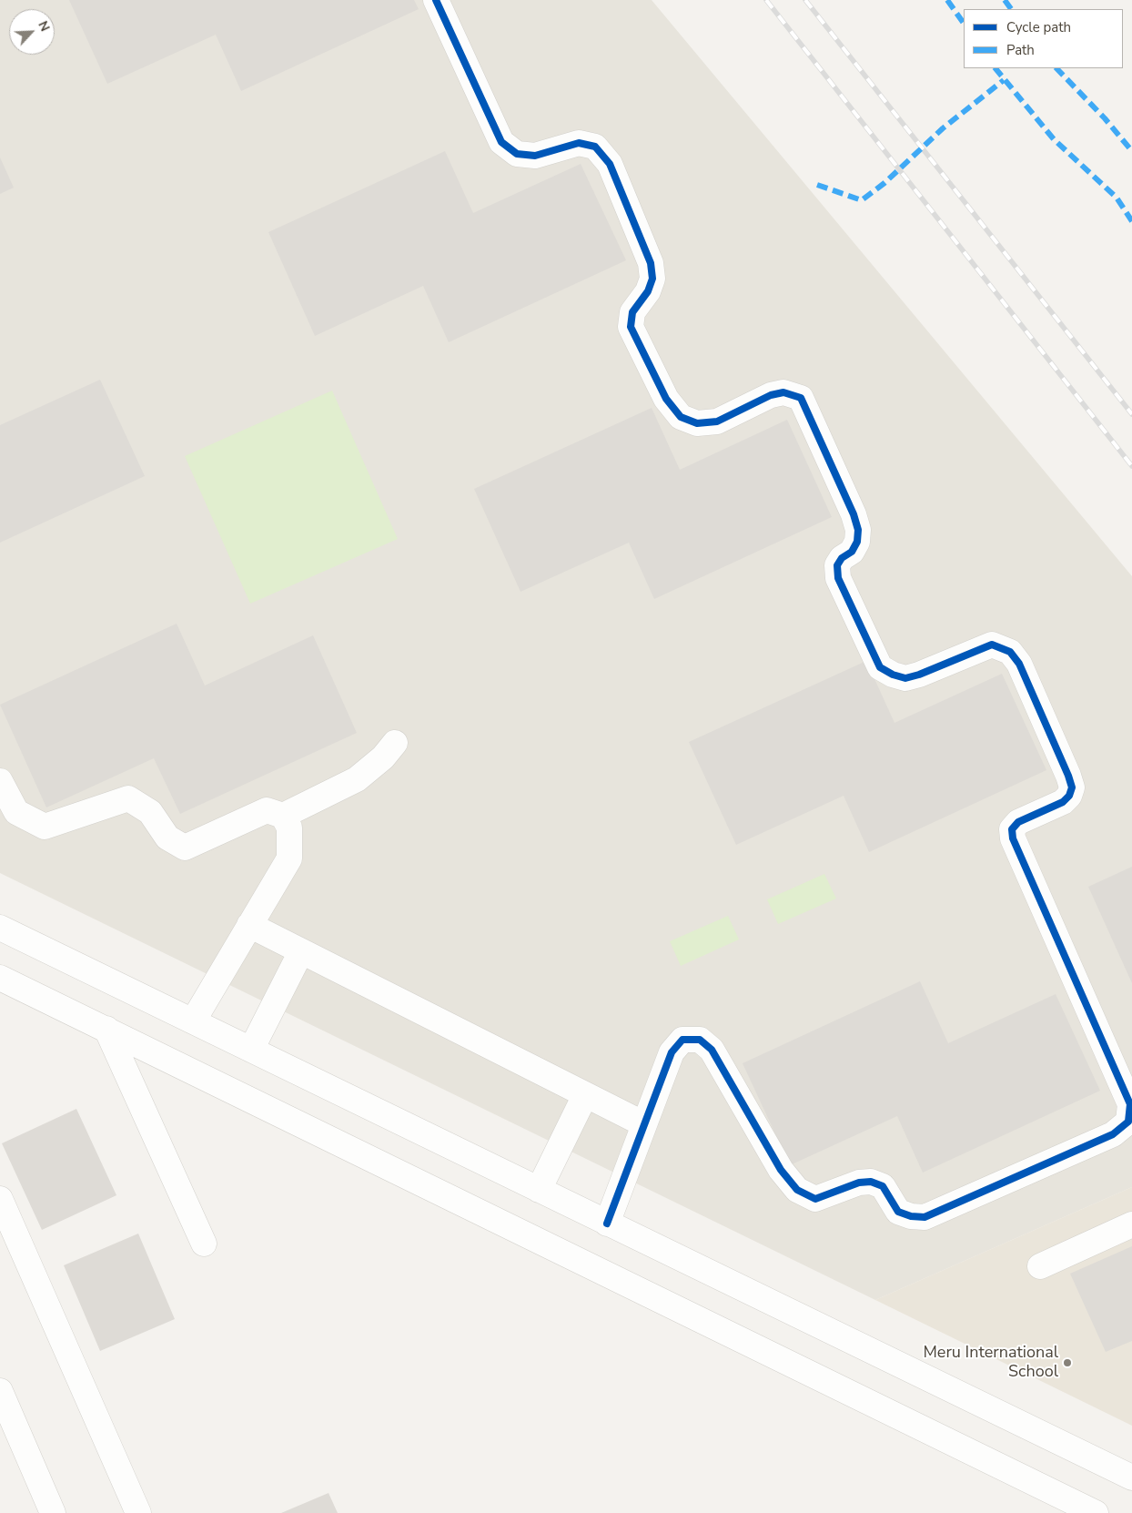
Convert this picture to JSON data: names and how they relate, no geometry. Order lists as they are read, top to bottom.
{
  "places": ["Meru International School"],
  "legend": ["Cycle path", "Path"],
  "north": "top right"
}
